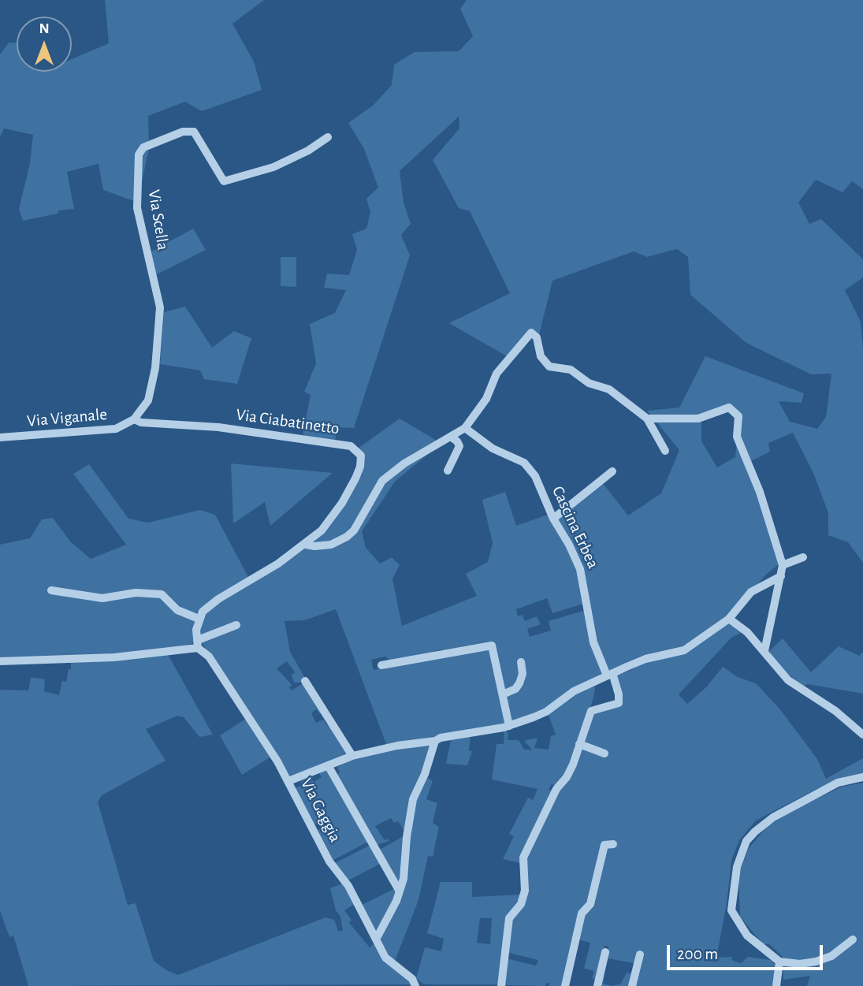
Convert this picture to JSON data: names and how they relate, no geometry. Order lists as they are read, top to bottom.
{
  "streets": {
    "street": [
      "Via Scella",
      "Via Viganale",
      "Via Ciabatinetto",
      "Cascina Erbea",
      "Via Gaggia"
    ]
  },
  "crossings": [
    ["Via Scella", "Via Viganale"],
    ["Via Scella", "Via Ciabatinetto"],
    ["Via Viganale", "Via Ciabatinetto"]
  ],
  "scale_bar": "200 m",
  "north": "top"
}
